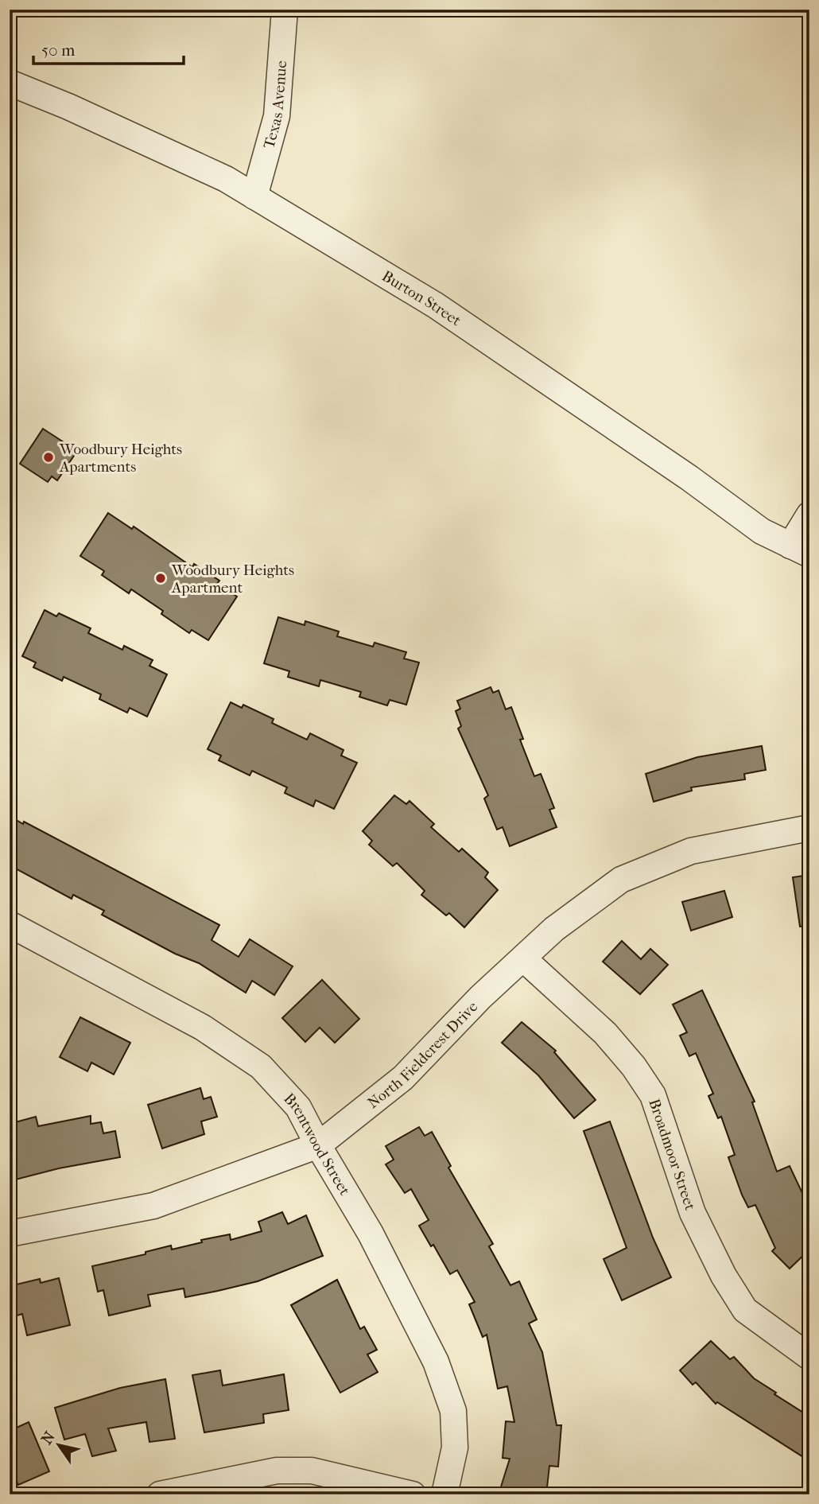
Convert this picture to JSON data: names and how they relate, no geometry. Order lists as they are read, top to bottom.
{
  "streets": {
    "street": [
      "Texas Avenue",
      "Burton Street",
      "North Fieldcrest Drive",
      "Brentwood Street",
      "Broadmoor Street"
    ]
  },
  "crossings": [
    ["Texas Avenue", "Burton Street"],
    ["North Fieldcrest Drive", "Brentwood Street"],
    ["North Fieldcrest Drive", "Broadmoor Street"]
  ],
  "places": ["Woodbury Heights Apartments", "Woodbury Heights Apartment"],
  "scale_bar": "50 m",
  "north": "top left"
}
